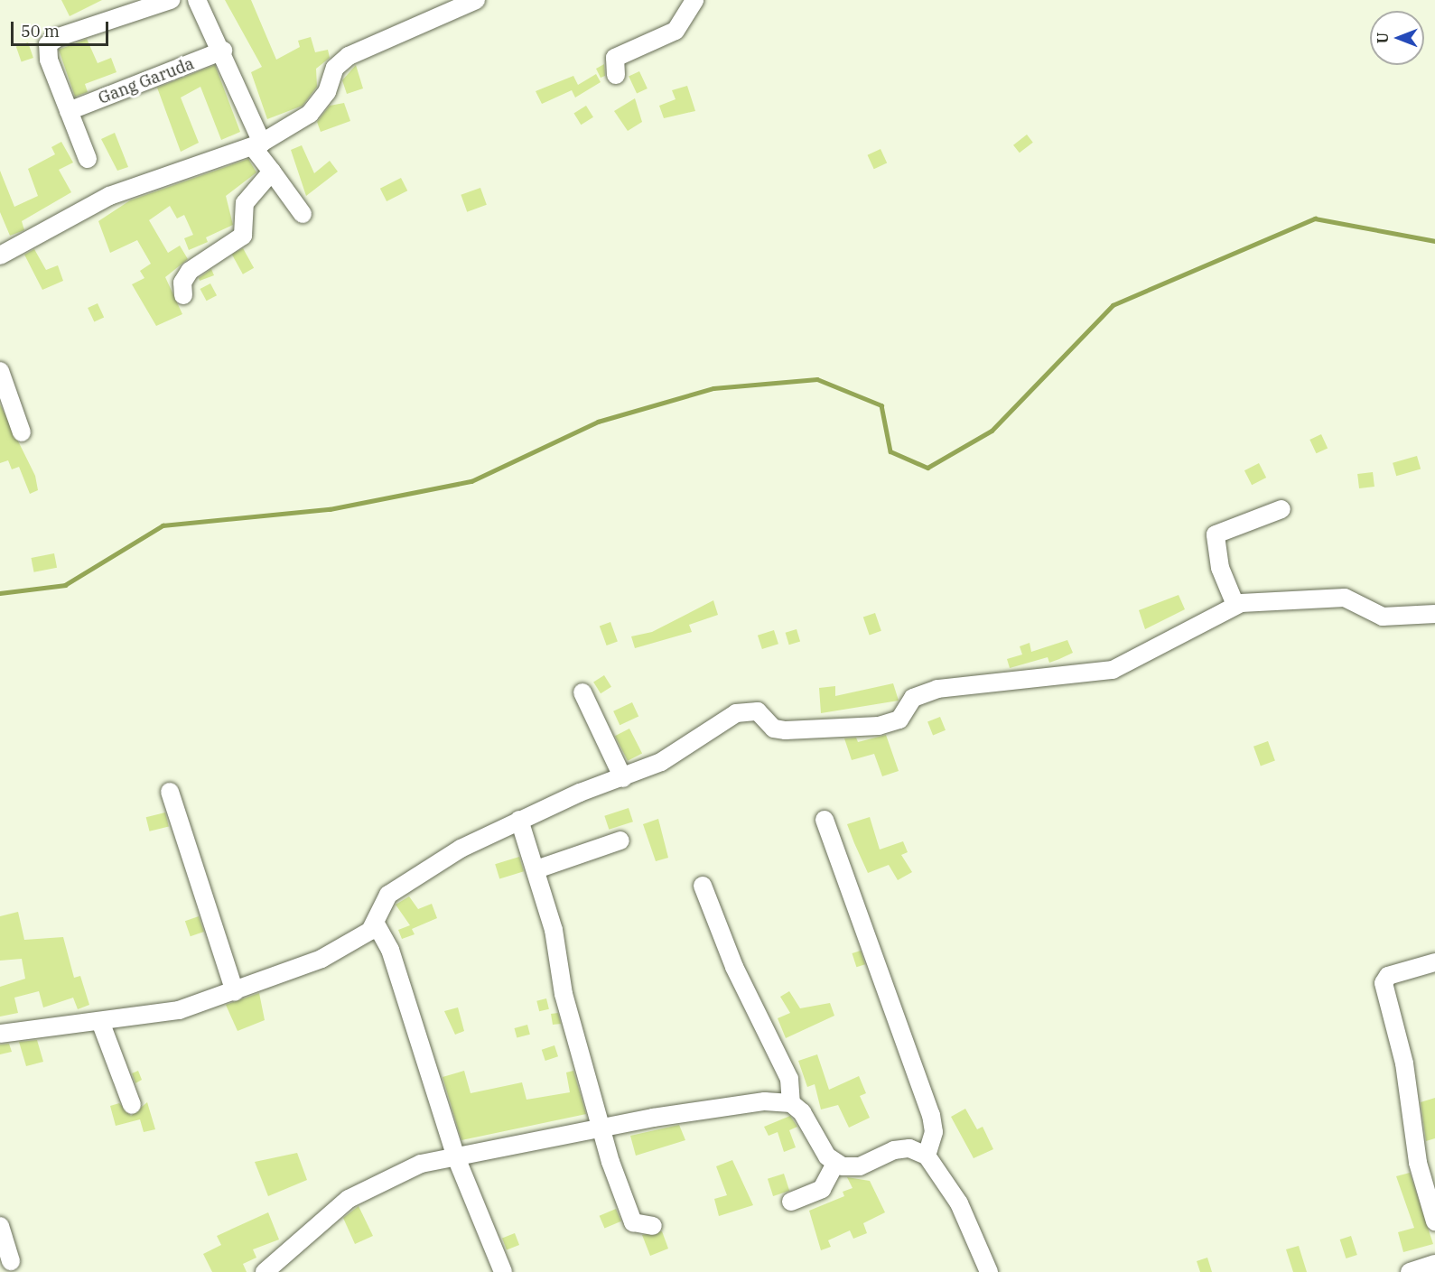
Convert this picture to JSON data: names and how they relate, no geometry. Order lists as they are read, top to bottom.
{
  "streets": {
    "street": ["Gang Garuda"]
  },
  "scale_bar": "50 m",
  "north": "left"
}
